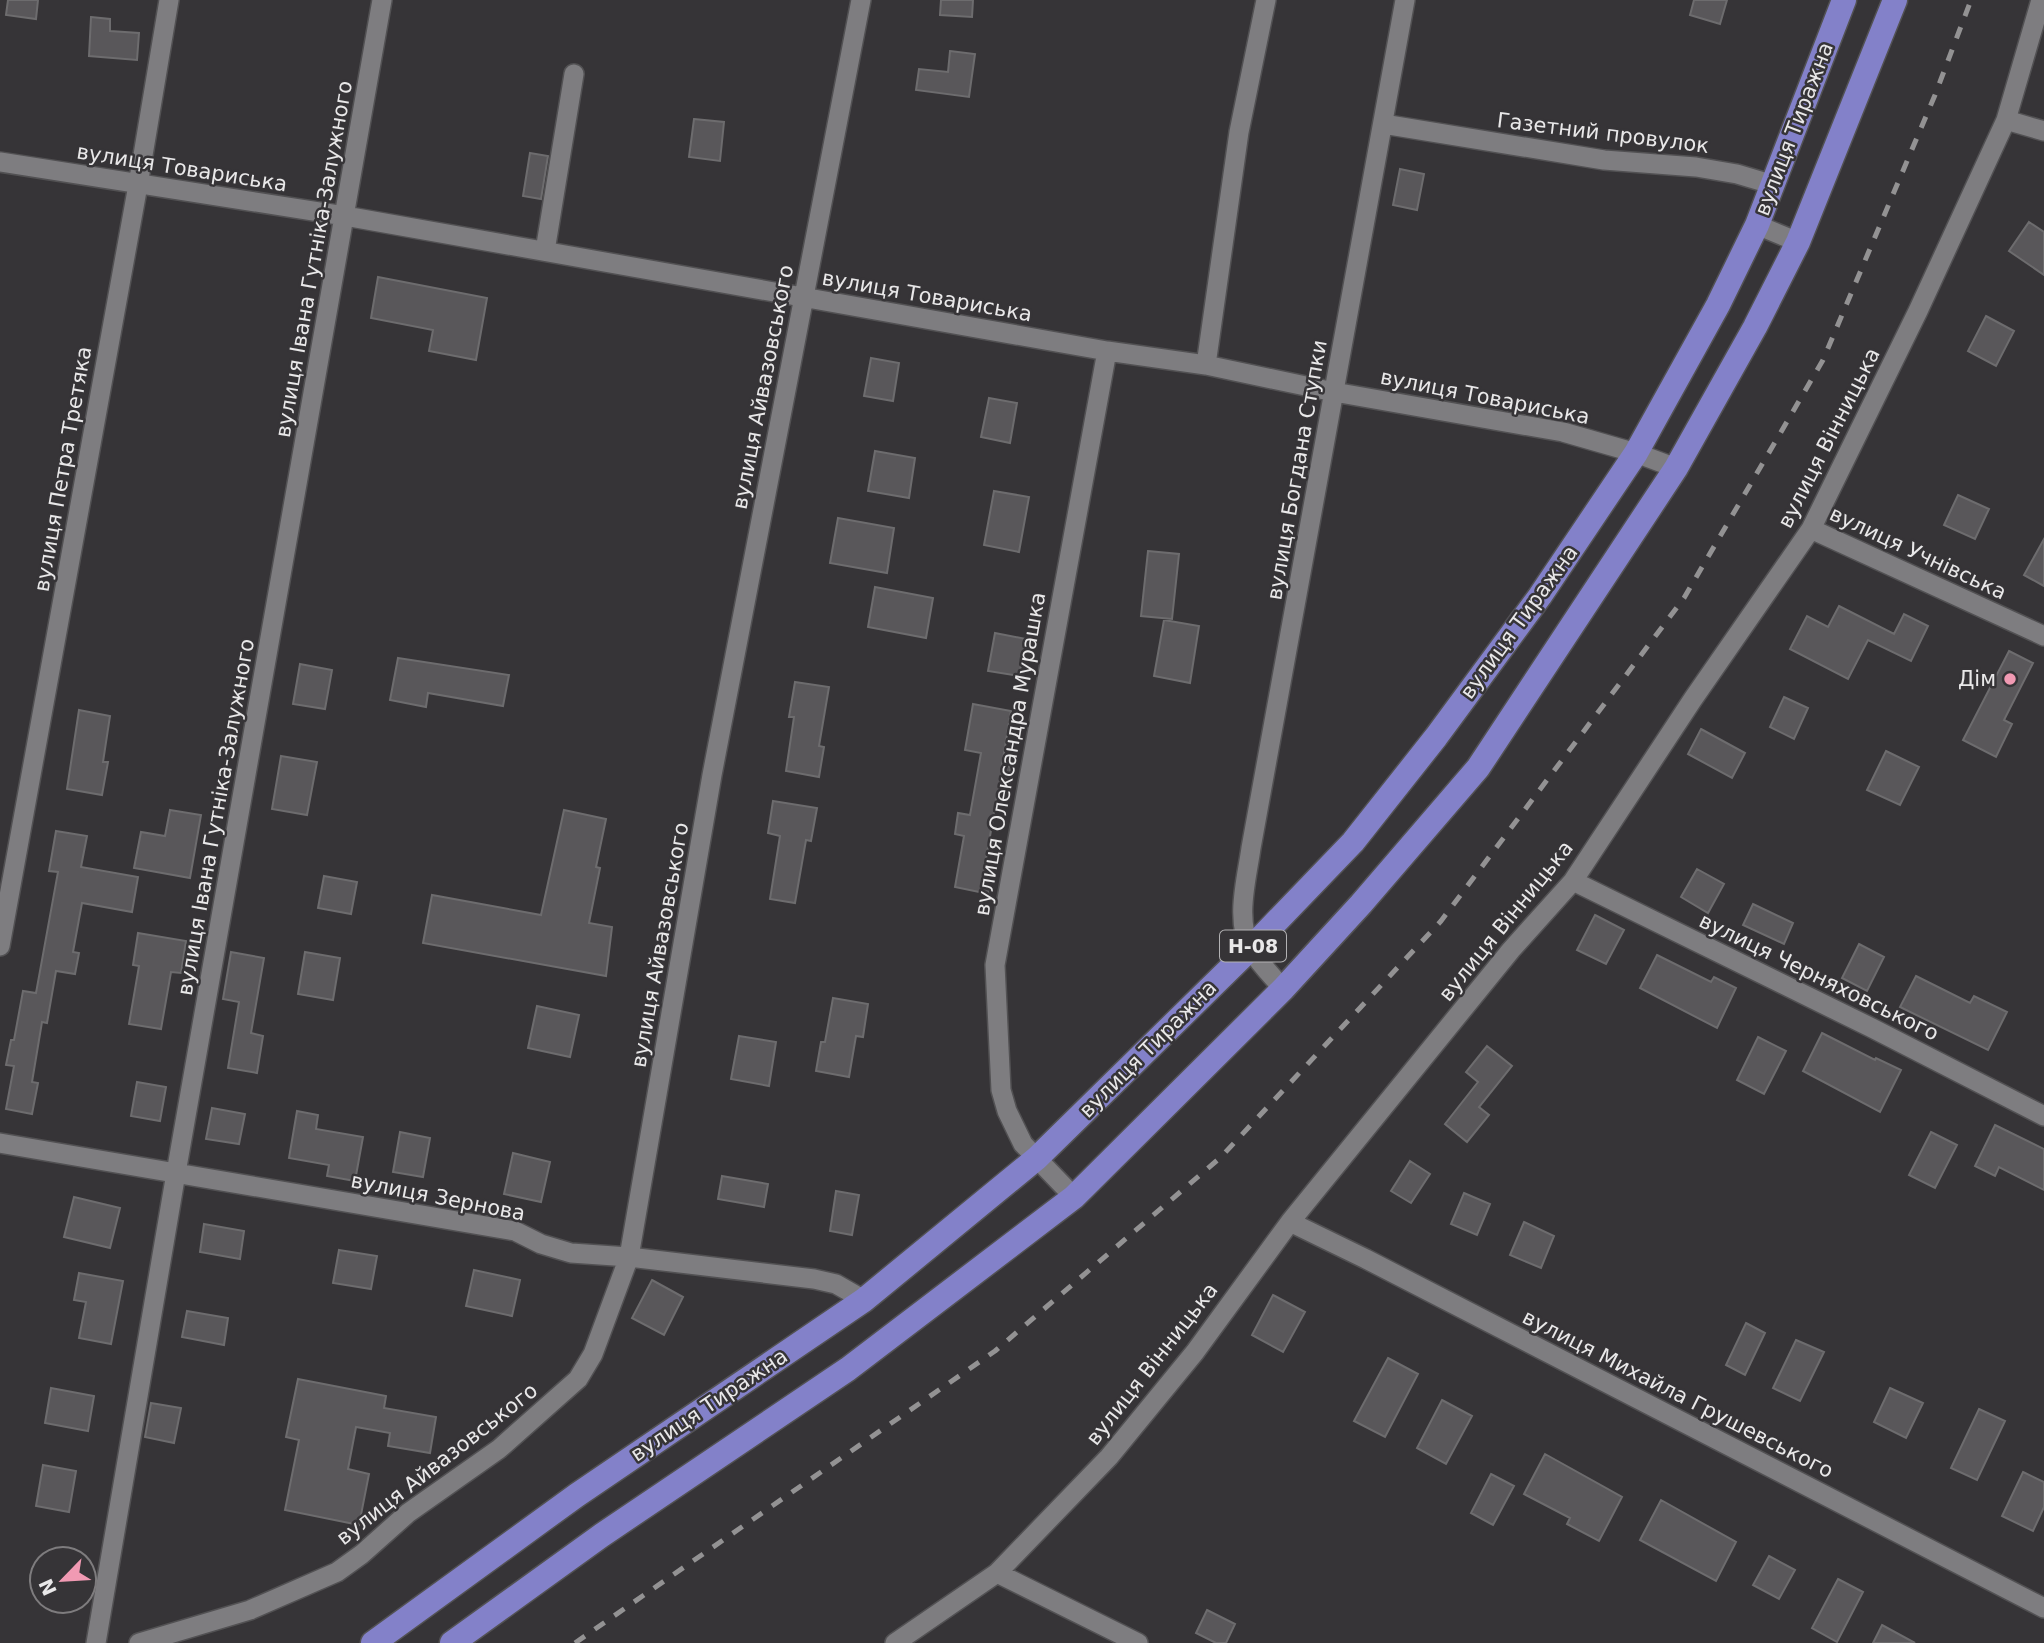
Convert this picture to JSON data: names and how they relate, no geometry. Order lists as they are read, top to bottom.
{
  "streets": {
    "main road": ["вулиця Тиражна", "Н-08"],
    "street": [
      "Газетний провулок",
      "вулиця Товариська",
      "вулиця Івана Гутніка-Залужного",
      "вулиця Айвазовського",
      "вулиця Вінницька",
      "вулиця Петра Третяка",
      "вулиця Богдана Ступки",
      "вулиця Учнівська",
      "вулиця Олександра Мурашка",
      "вулиця Черняховського",
      "вулиця Зернова",
      "вулиця Михайла Грушевського"
    ]
  },
  "crossings": [
    ["вулиця Тиражна", "Газетний провулок"],
    ["вулиця Тиражна", "вулиця Товариська"],
    ["вулиця Тиражна", "вулиця Богдана Ступки"],
    ["вулиця Тиражна", "вулиця Олександра Мурашка"],
    ["вулиця Тиражна", "вулиця Зернова"],
    ["Газетний провулок", "вулиця Богдана Ступки"],
    ["вулиця Товариська", "вулиця Івана Гутніка-Залужного"],
    ["вулиця Товариська", "вулиця Айвазовського"],
    ["вулиця Товариська", "вулиця Петра Третяка"],
    ["вулиця Товариська", "вулиця Богдана Ступки"],
    ["вулиця Товариська", "вулиця Олександра Мурашка"],
    ["вулиця Івана Гутніка-Залужного", "вулиця Зернова"],
    ["вулиця Айвазовського", "вулиця Зернова"],
    ["вулиця Вінницька", "вулиця Учнівська"],
    ["вулиця Вінницька", "вулиця Черняховського"],
    ["вулиця Вінницька", "вулиця Михайла Грушевського"]
  ],
  "places": ["Дім"],
  "north": "bottom left"
}
